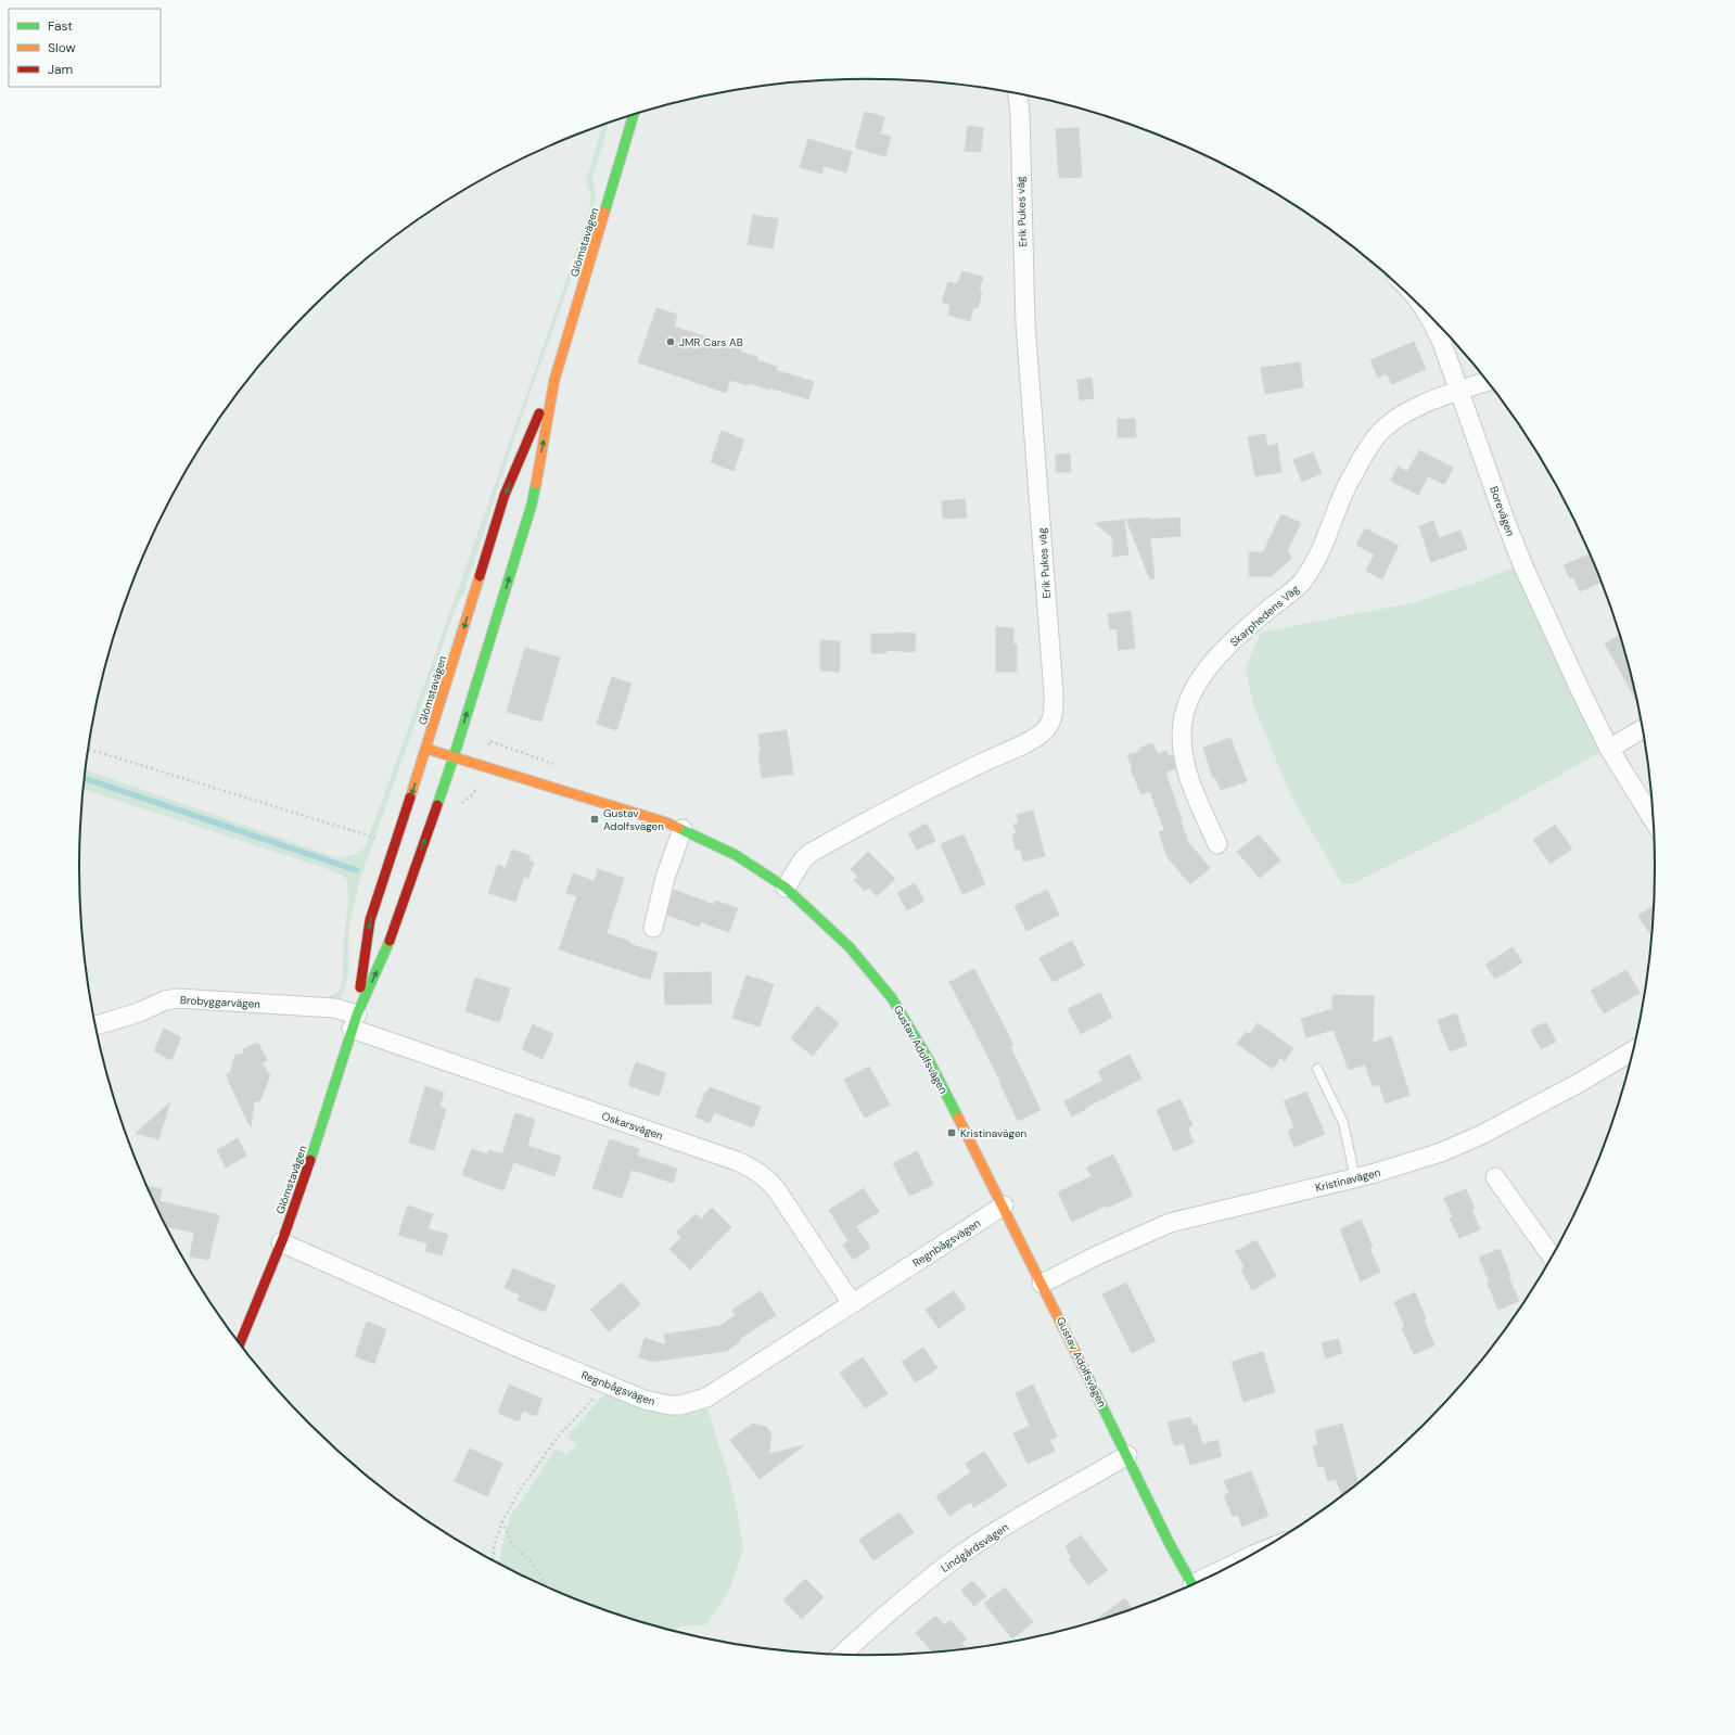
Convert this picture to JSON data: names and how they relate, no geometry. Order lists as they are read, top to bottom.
{
  "streets": {
    "main road": ["Glömstavägen", "Gustav Adolfsvägen"],
    "street": [
      "Erik Pukes väg",
      "Borevägen",
      "Skarphedens Väg",
      "Brobyggarvägen",
      "Oskarsvägen",
      "Kristinavägen",
      "Regnbågsvägen",
      "Lindgårdsvägen"
    ]
  },
  "crossings": [
    ["Erik Pukes väg", "Gustav Adolfsvägen"],
    ["Glömstavägen", "Brobyggarvägen"],
    ["Glömstavägen", "Gustav Adolfsvägen"],
    ["Glömstavägen", "Oskarsvägen"],
    ["Glömstavägen", "Regnbågsvägen"],
    ["Borevägen", "Skarphedens Väg"],
    ["Brobyggarvägen", "Oskarsvägen"],
    ["Gustav Adolfsvägen", "Kristinavägen"],
    ["Gustav Adolfsvägen", "Regnbågsvägen"],
    ["Gustav Adolfsvägen", "Lindgårdsvägen"],
    ["Oskarsvägen", "Regnbågsvägen"]
  ],
  "places": {
    "other": ["JMR Cars AB"],
    "transit": ["Gustav Adolfsvägen", "Kristinavägen"]
  },
  "legend": ["Fast", "Slow", "Jam"]
}
